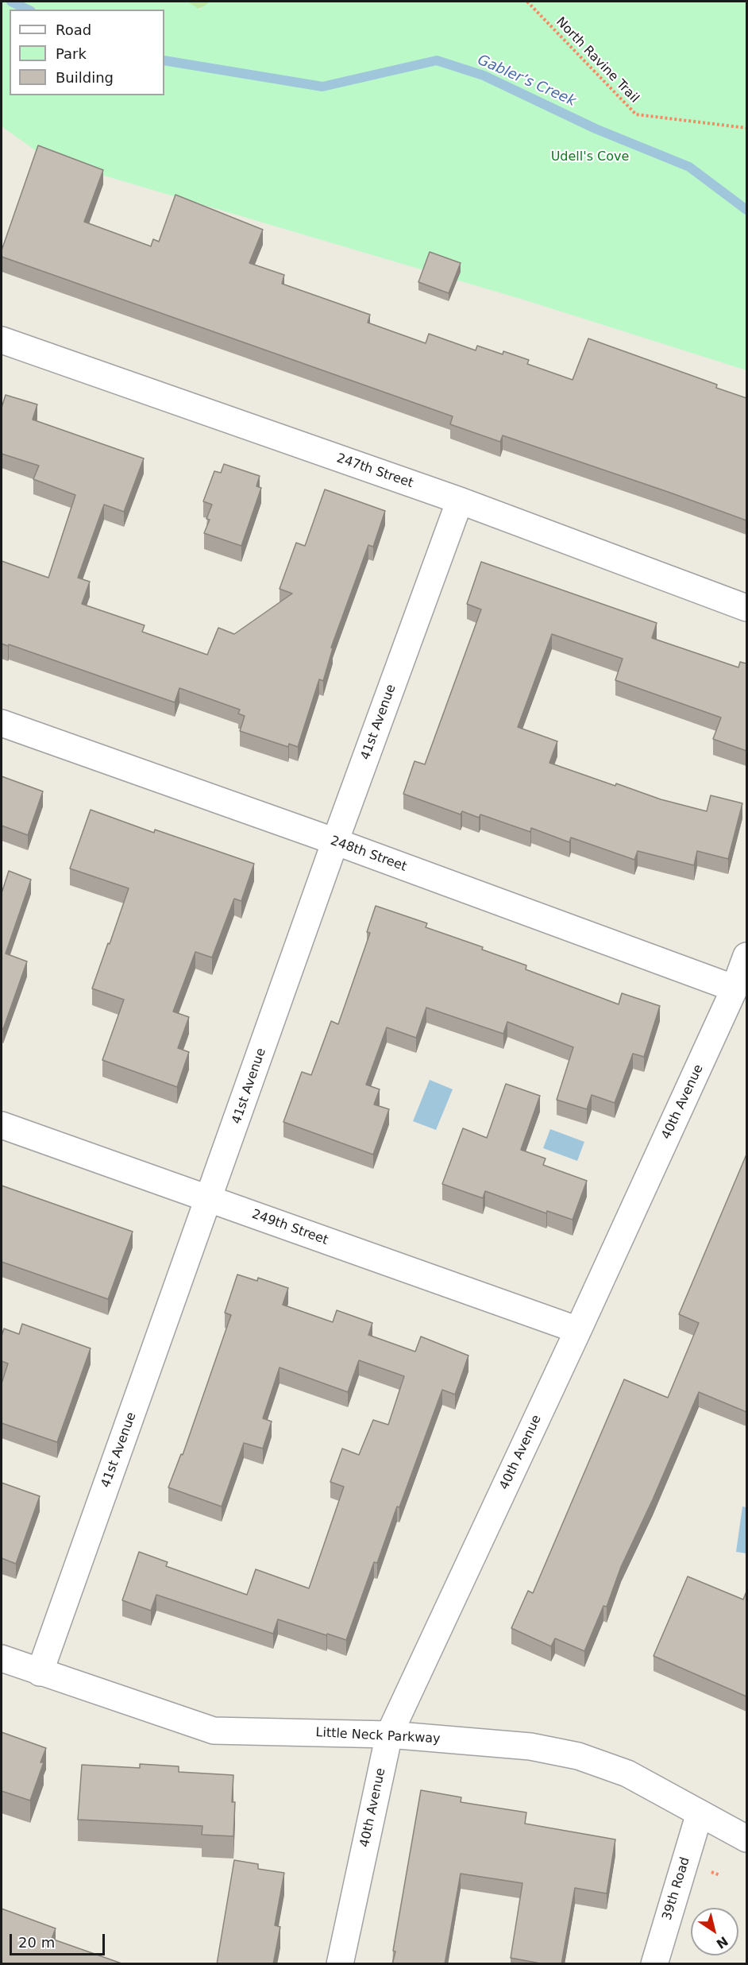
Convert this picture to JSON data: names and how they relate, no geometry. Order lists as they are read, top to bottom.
{
  "streets": {
    "street": [
      "247th Street",
      "41st Avenue",
      "248th Street",
      "40th Avenue",
      "249th Street",
      "Little Neck Parkway",
      "39th Road"
    ],
    "path": ["North Ravine Trail"]
  },
  "crossings": [
    ["247th Street", "41st Avenue"],
    ["41st Avenue", "248th Street"],
    ["41st Avenue", "249th Street"],
    ["41st Avenue", "Little Neck Parkway"],
    ["248th Street", "40th Avenue"],
    ["40th Avenue", "249th Street"],
    ["40th Avenue", "Little Neck Parkway"],
    ["Little Neck Parkway", "39th Road"]
  ],
  "water": ["Gabler’s Creek"],
  "parks": ["Udell's Cove"],
  "legend": ["Road", "Park", "Building"],
  "scale_bar": "20 m",
  "north": "bottom right"
}
